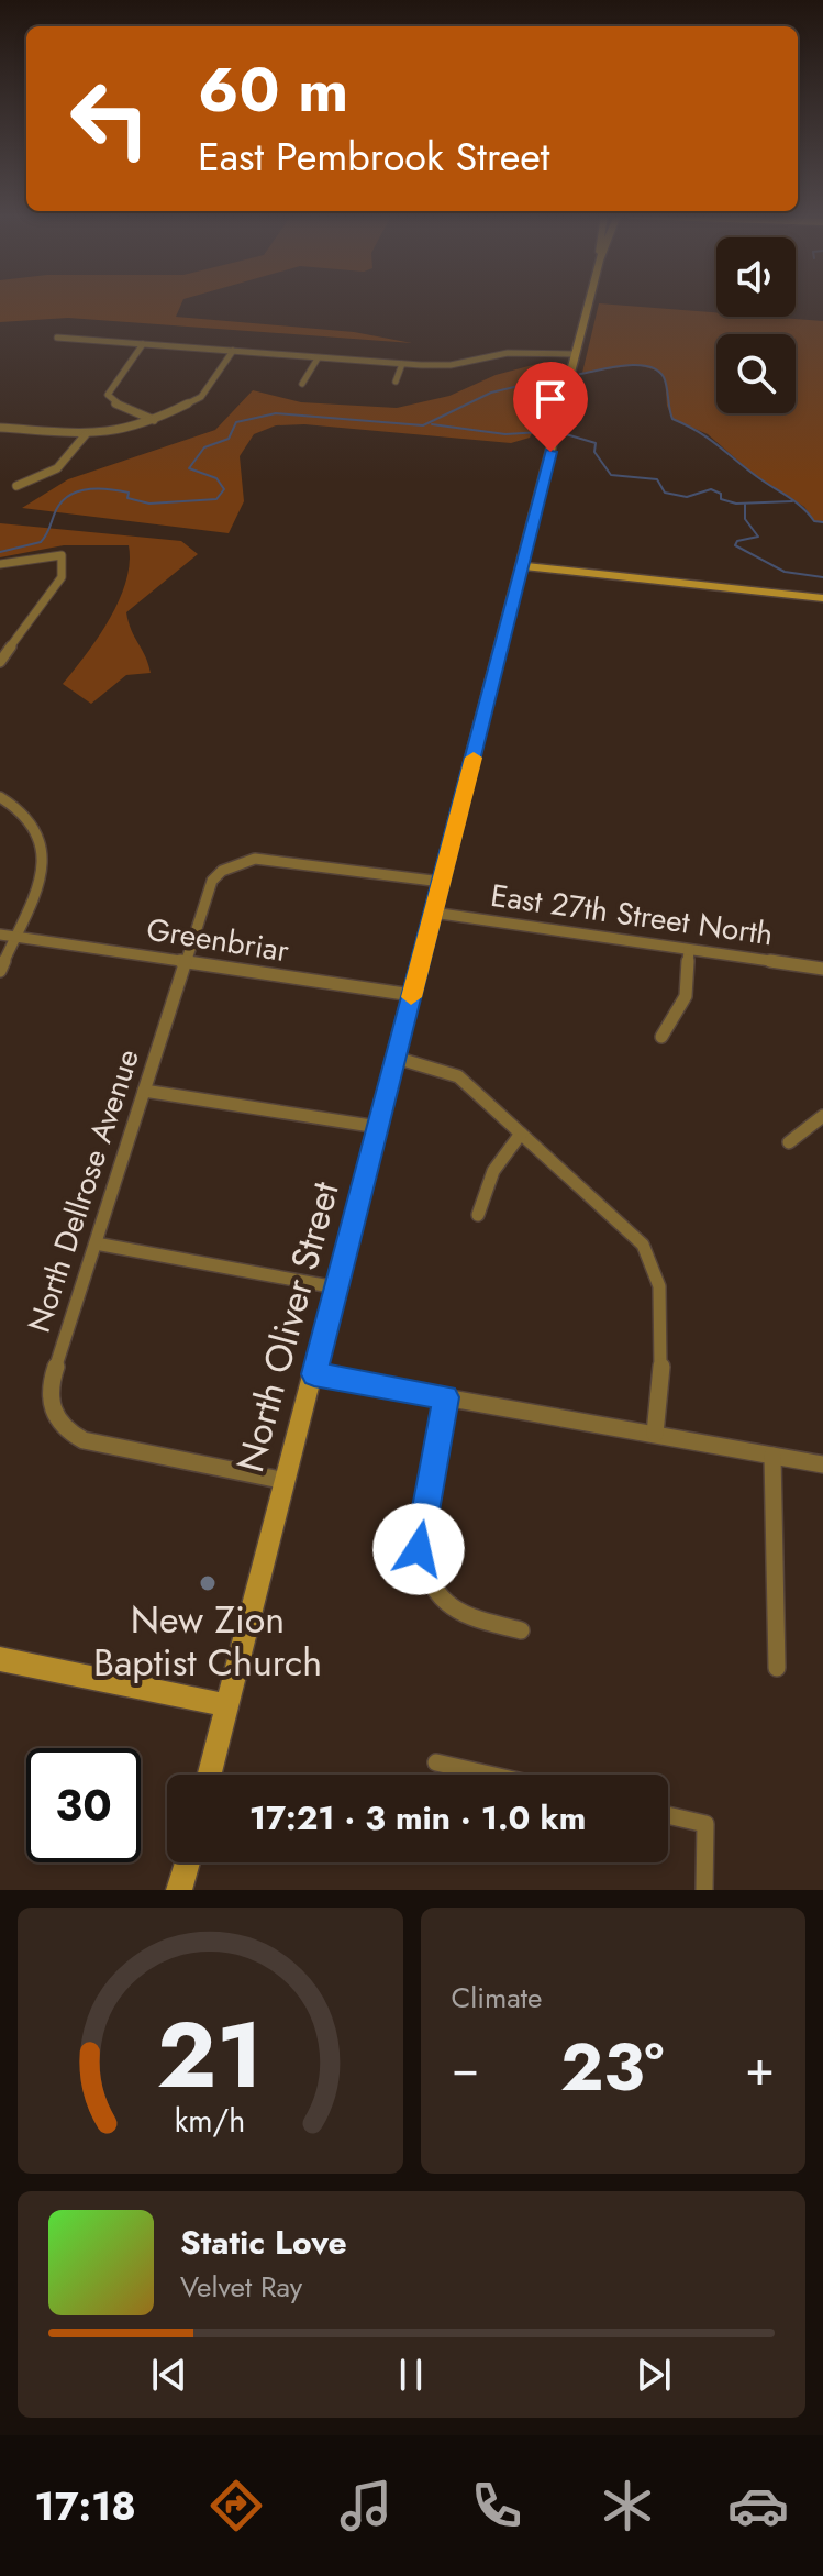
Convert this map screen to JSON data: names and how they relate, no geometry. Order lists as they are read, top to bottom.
{
  "streets": {
    "main road": ["North Oliver Street"],
    "street": ["East 27th Street North", "Greenbriar", "North Dellrose Avenue"]
  },
  "crossings": [
    ["East 27th Street North", "North Oliver Street"],
    ["Greenbriar", "North Dellrose Avenue"],
    ["Greenbriar", "North Oliver Street"],
    ["North Dellrose Avenue", "North Oliver Street"]
  ],
  "places": ["New Zion Baptist Church"],
  "page": {
    "turn": ["60 m", "East Pembrook Street"],
    "limit": "30",
    "trip": "17:21 · 3 min · 1.0 km",
    "tile": "Climate",
    "heat": ["−", "23°", "+"],
    "song": ["Static Love", "Velvet Ray"],
    "tabs": "17:18",
    "gauge": ["21", "km/h"]
  }
}
